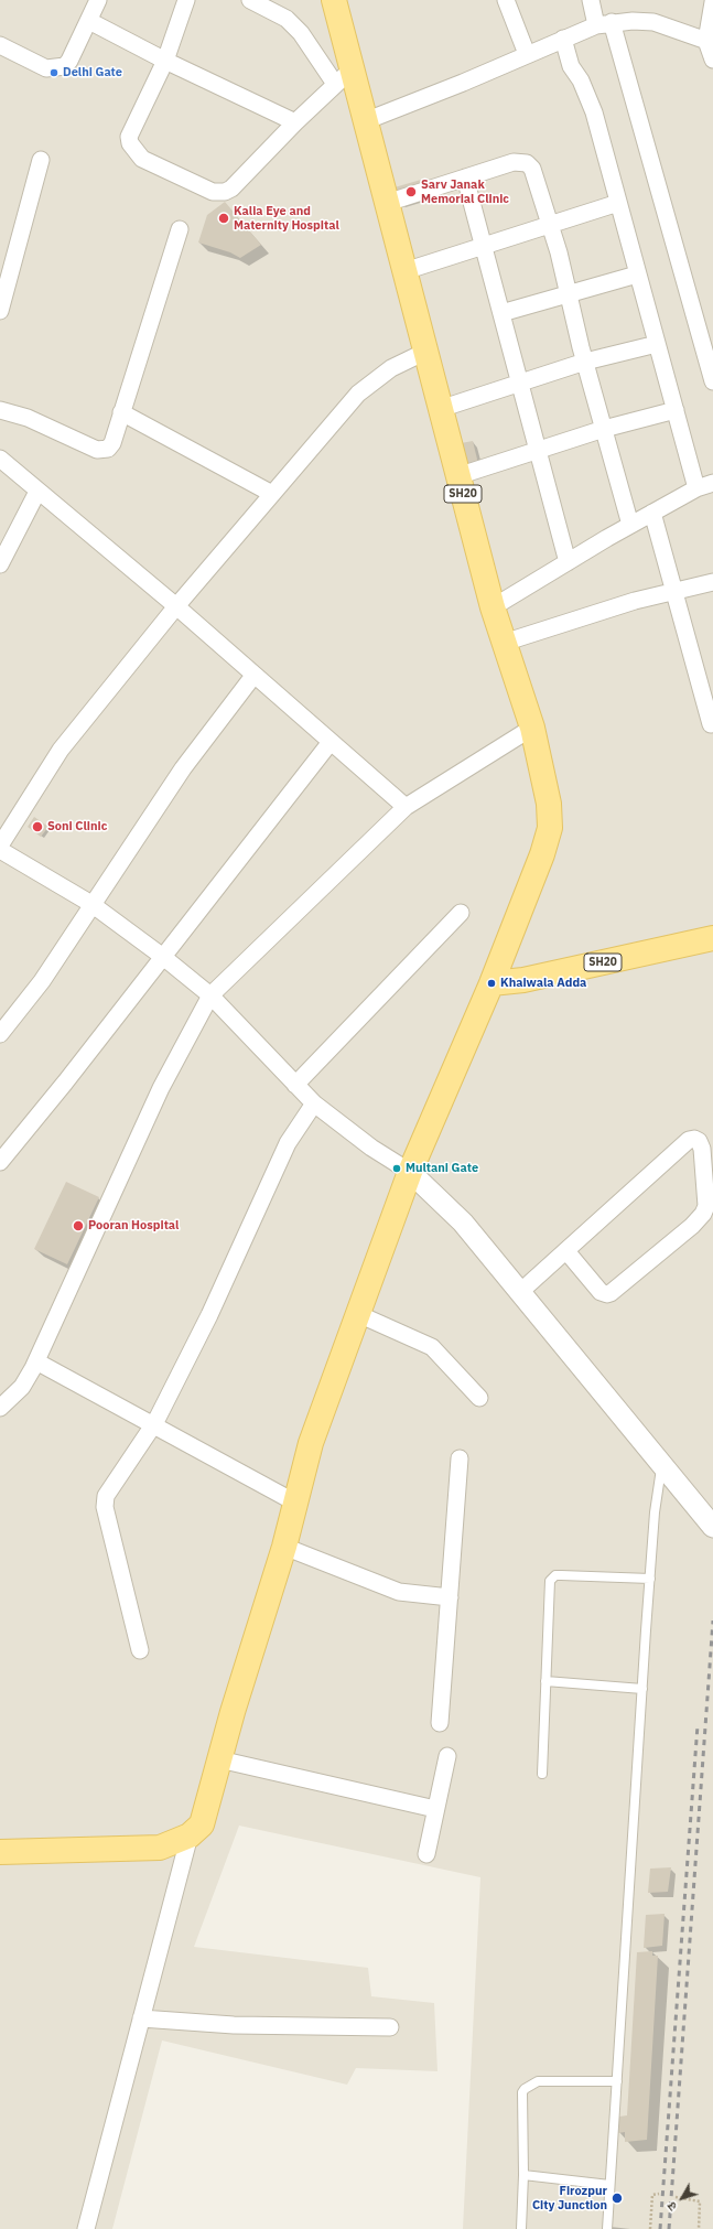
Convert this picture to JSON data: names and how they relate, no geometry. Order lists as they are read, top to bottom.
{
  "streets": {
    "main road": ["SH20"]
  },
  "places": [
    "Delhi Gate",
    "Sarv Janak Memorial Clinic",
    "Kalia Eye and Maternity Hospital",
    "Soni Clinic",
    "Khaiwala Adda",
    "Multani Gate",
    "Pooran Hospital",
    "Firozpur City Junction"
  ],
  "north": "bottom left"
}
